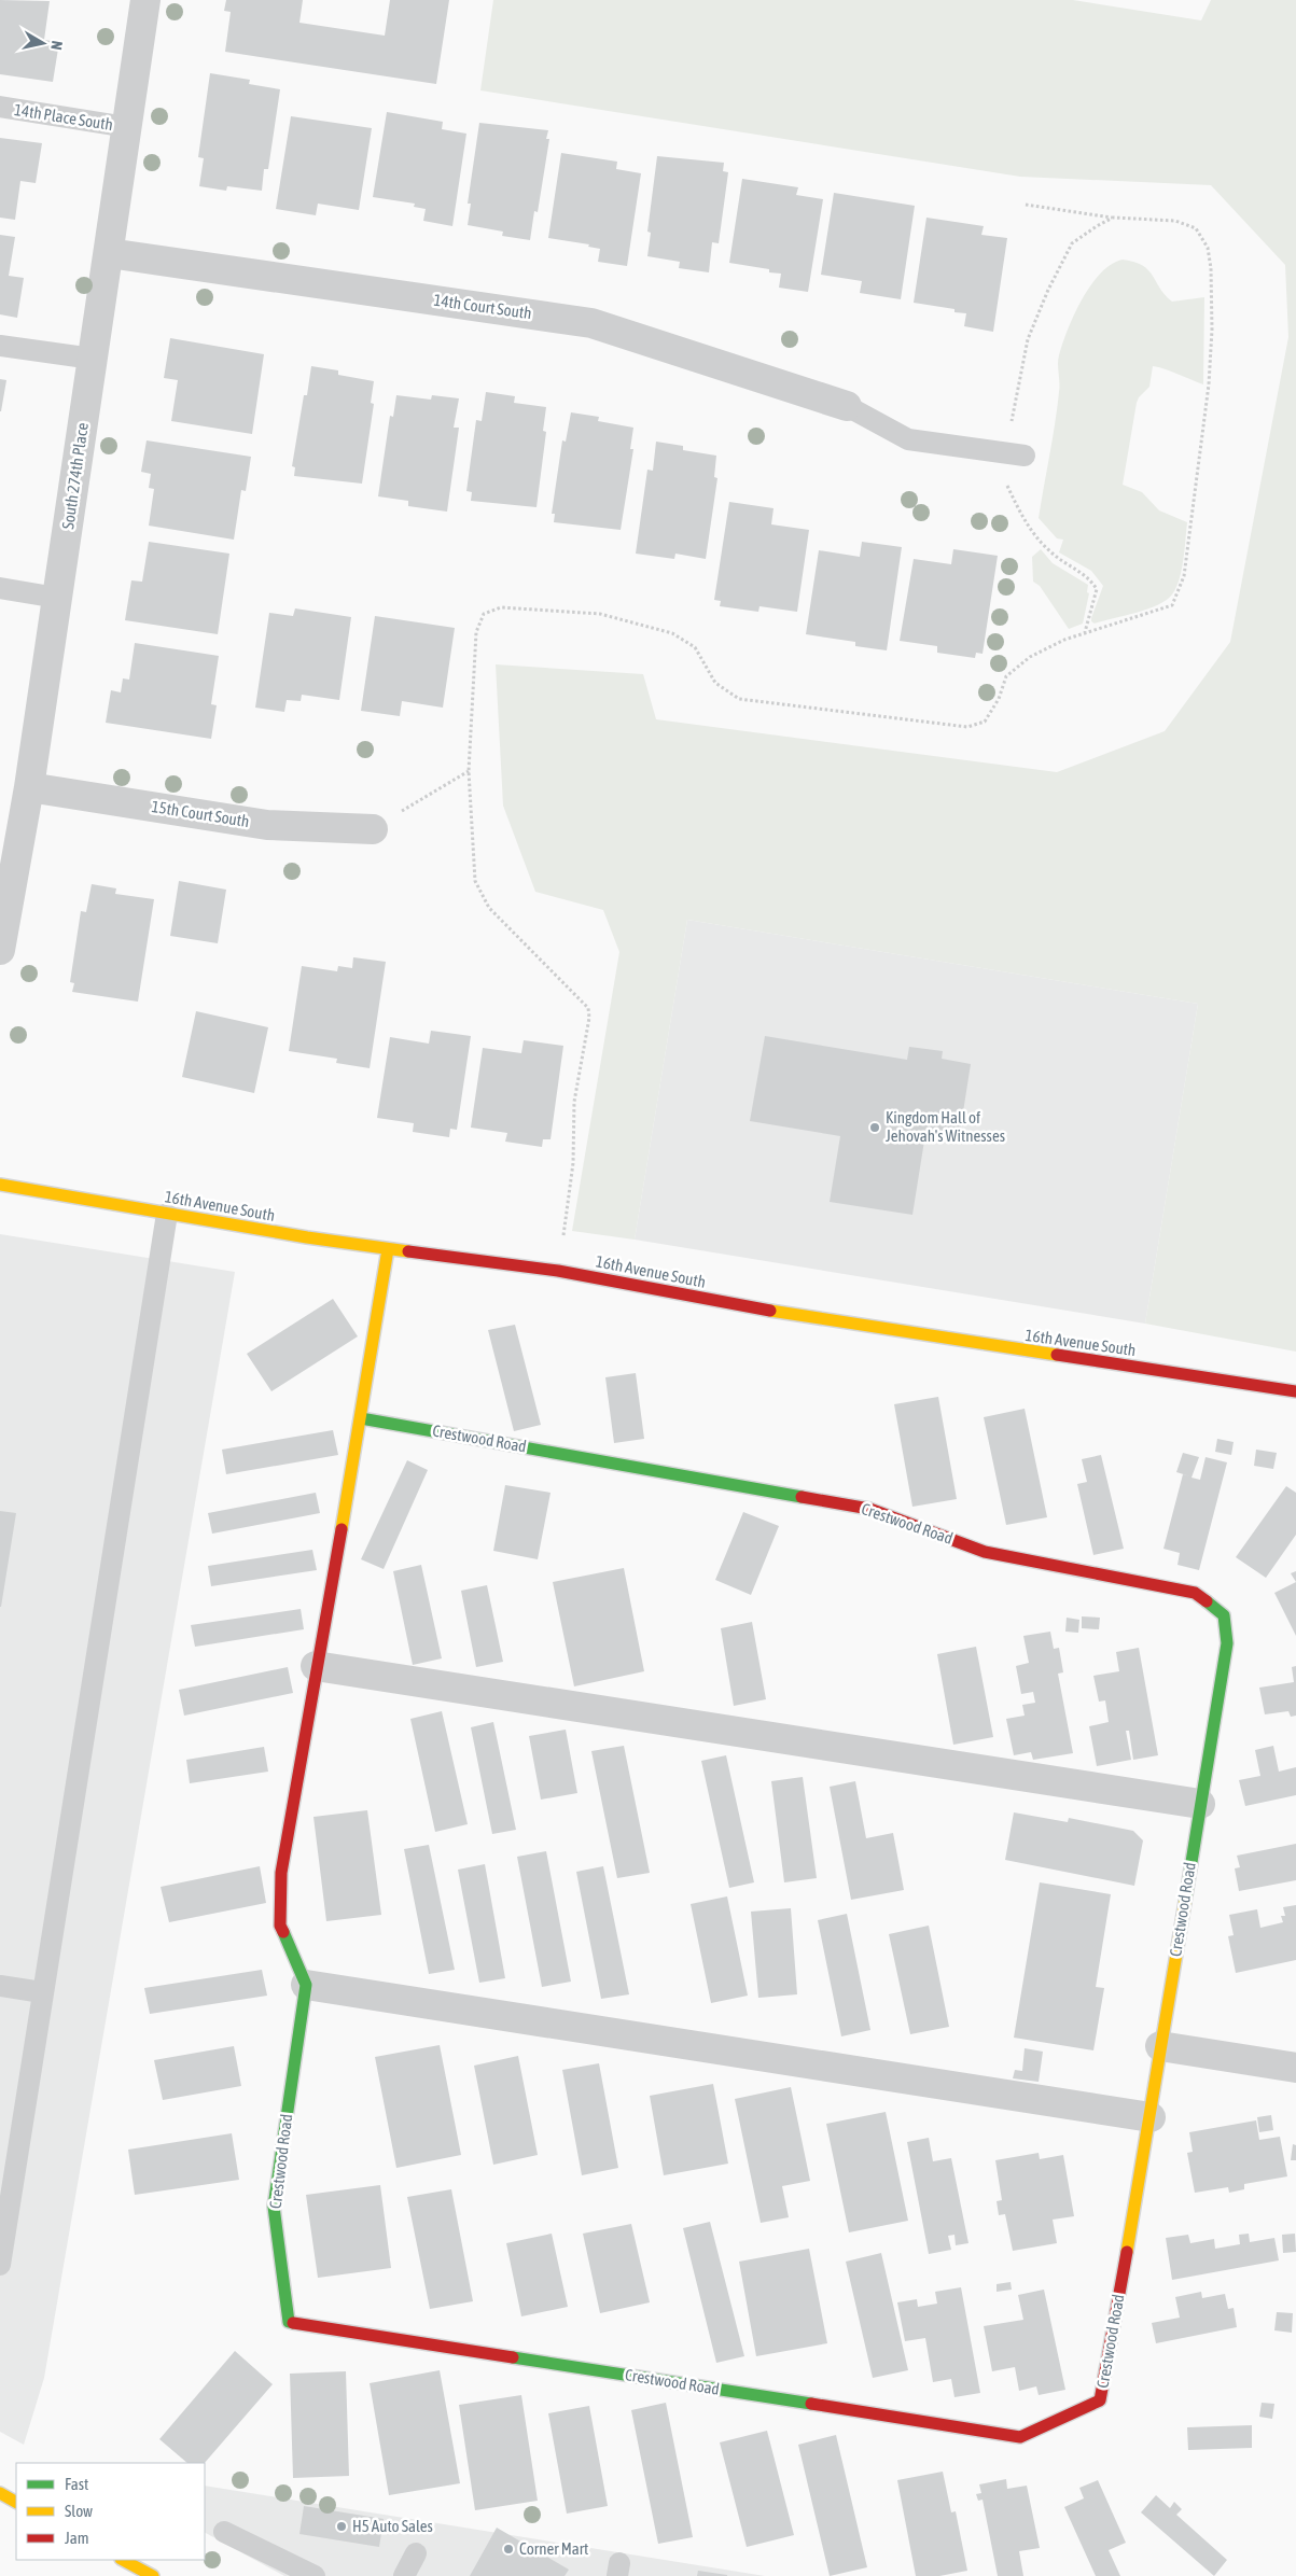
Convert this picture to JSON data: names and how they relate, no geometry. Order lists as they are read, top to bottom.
{
  "streets": {
    "street": [
      "14th Court South",
      "South 274th Place",
      "15th Court South",
      "16th Avenue South",
      "Crestwood Road"
    ],
    "lane": ["14th Place South"]
  },
  "crossings": [
    ["14th Place South", "South 274th Place"],
    ["14th Court South", "South 274th Place"],
    ["South 274th Place", "15th Court South"]
  ],
  "places": ["Kingdom Hall of Jehovah's Witnesses", "H5 Auto Sales", "Corner Mart"],
  "legend": ["Fast", "Slow", "Jam"],
  "north": "right"
}
